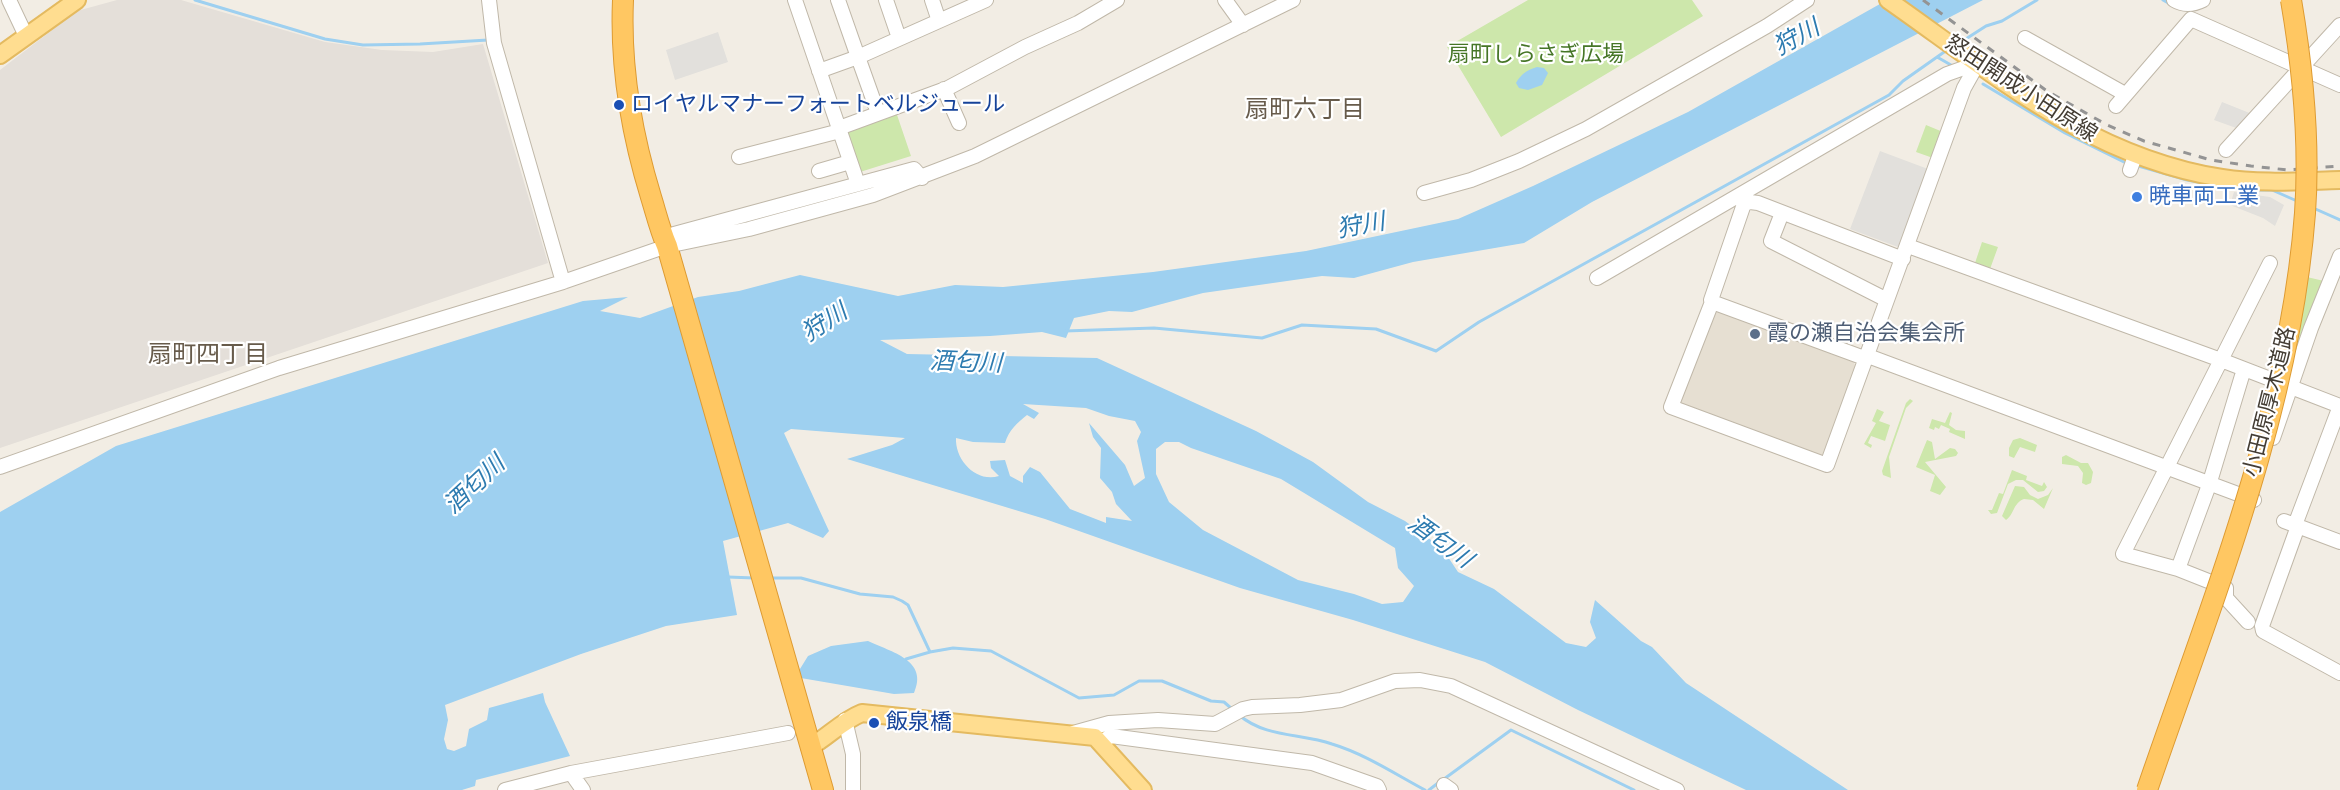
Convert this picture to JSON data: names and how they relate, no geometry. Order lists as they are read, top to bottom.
{
  "streets": {
    "highway": ["小田原厚木道路"],
    "main road": ["怒田開成小田原線"]
  },
  "districts": ["扇町六丁目", "扇町四丁目"],
  "water": ["狩川", "酒匂川"],
  "parks": ["扇町しらさぎ広場"],
  "places": [
    "ロイヤルマナーフォートベルジュール",
    "暁車両工業",
    "霞の瀬自治会集会所",
    "飯泉橋"
  ]
}
